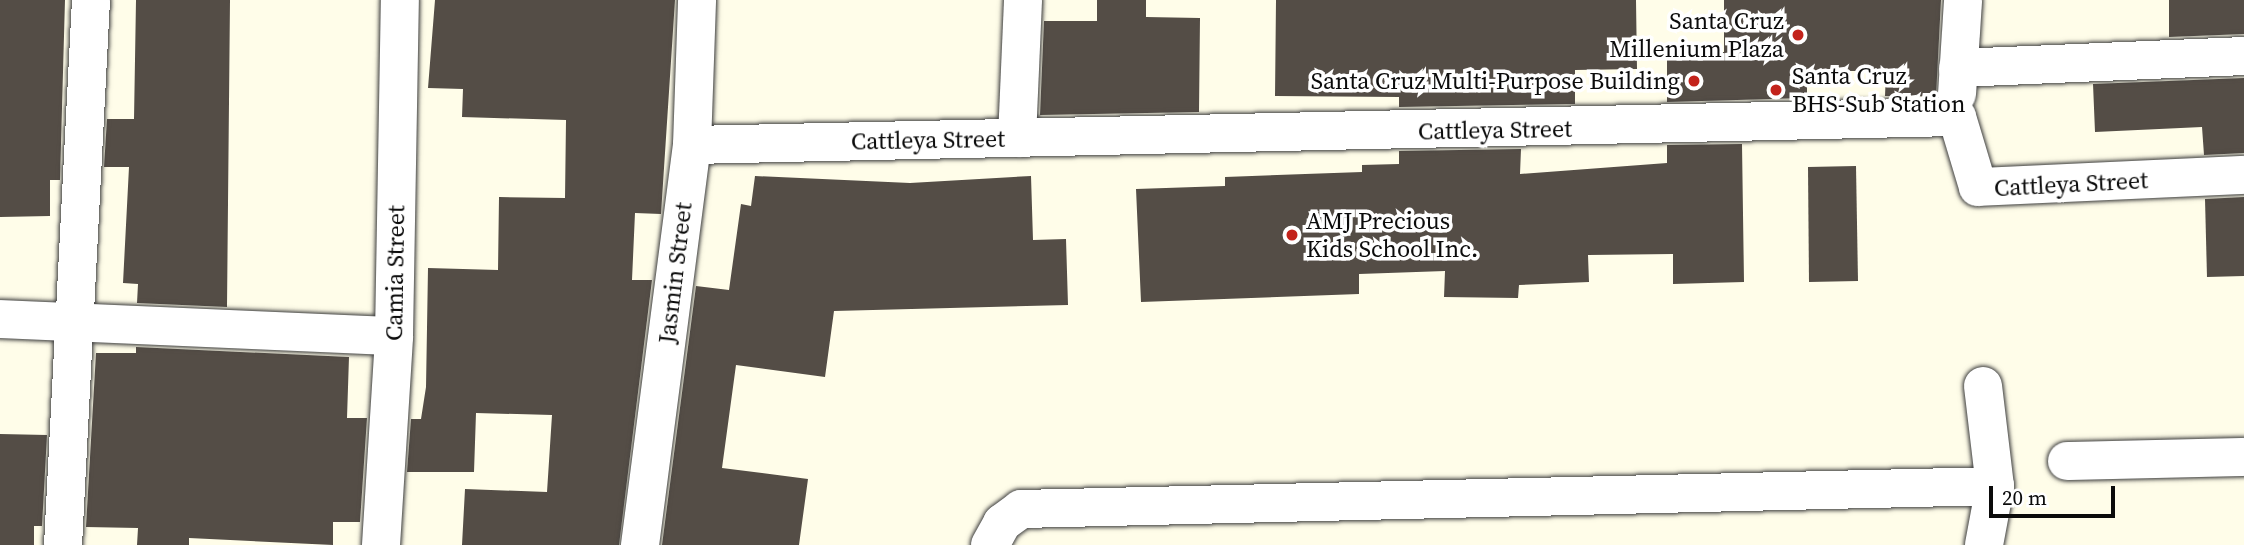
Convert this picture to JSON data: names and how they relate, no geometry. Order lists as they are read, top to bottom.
{
  "streets": {
    "street": ["Cattleya Street", "Camia Street", "Jasmin Street"]
  },
  "crossings": [
    ["Cattleya Street", "Jasmin Street"]
  ],
  "places": [
    "Santa Cruz Millenium Plaza",
    "Santa Cruz Multi-Purpose Building",
    "Santa Cruz BHS-Sub Station",
    "AMJ Precious Kids School Inc."
  ],
  "scale_bar": "20 m"
}
